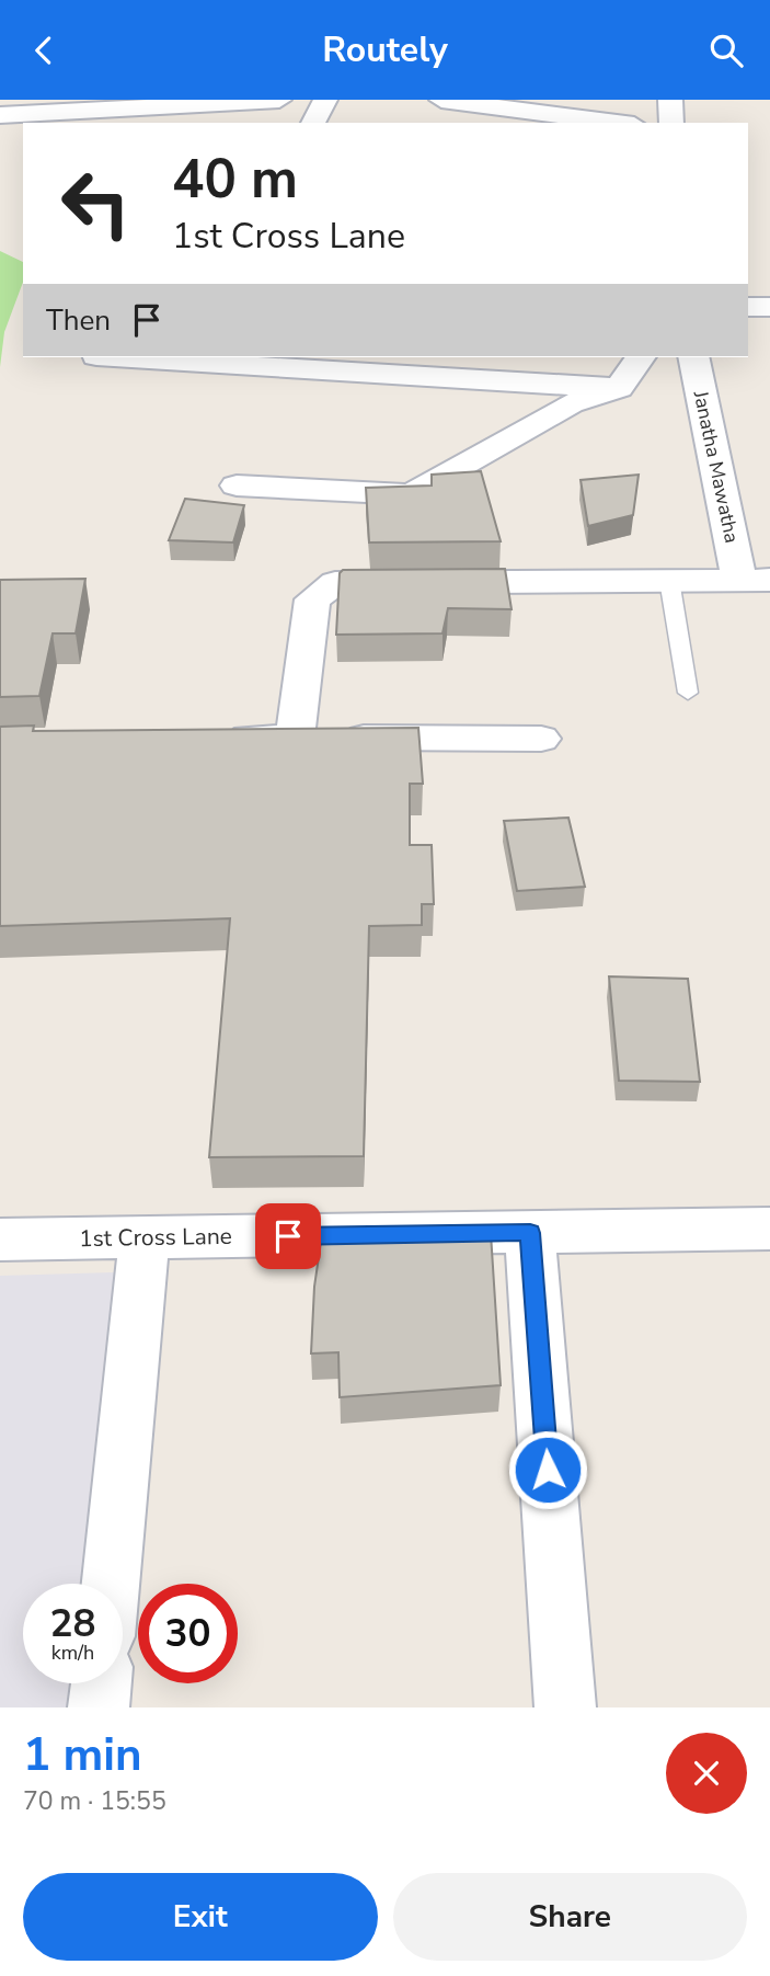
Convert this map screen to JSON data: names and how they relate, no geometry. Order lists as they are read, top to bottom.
{
  "streets": {
    "street": ["Janatha Mawatha", "1st Cross Lane"]
  },
  "page": {
    "header": "Routely",
    "turn": ["40 m", "1st Cross Lane"],
    "then": "Then",
    "speed": "28 km/h",
    "limit": "30",
    "heading": ["1 min", "70 m · 15:55"],
    "buttons": ["Exit", "Share"]
  }
}
